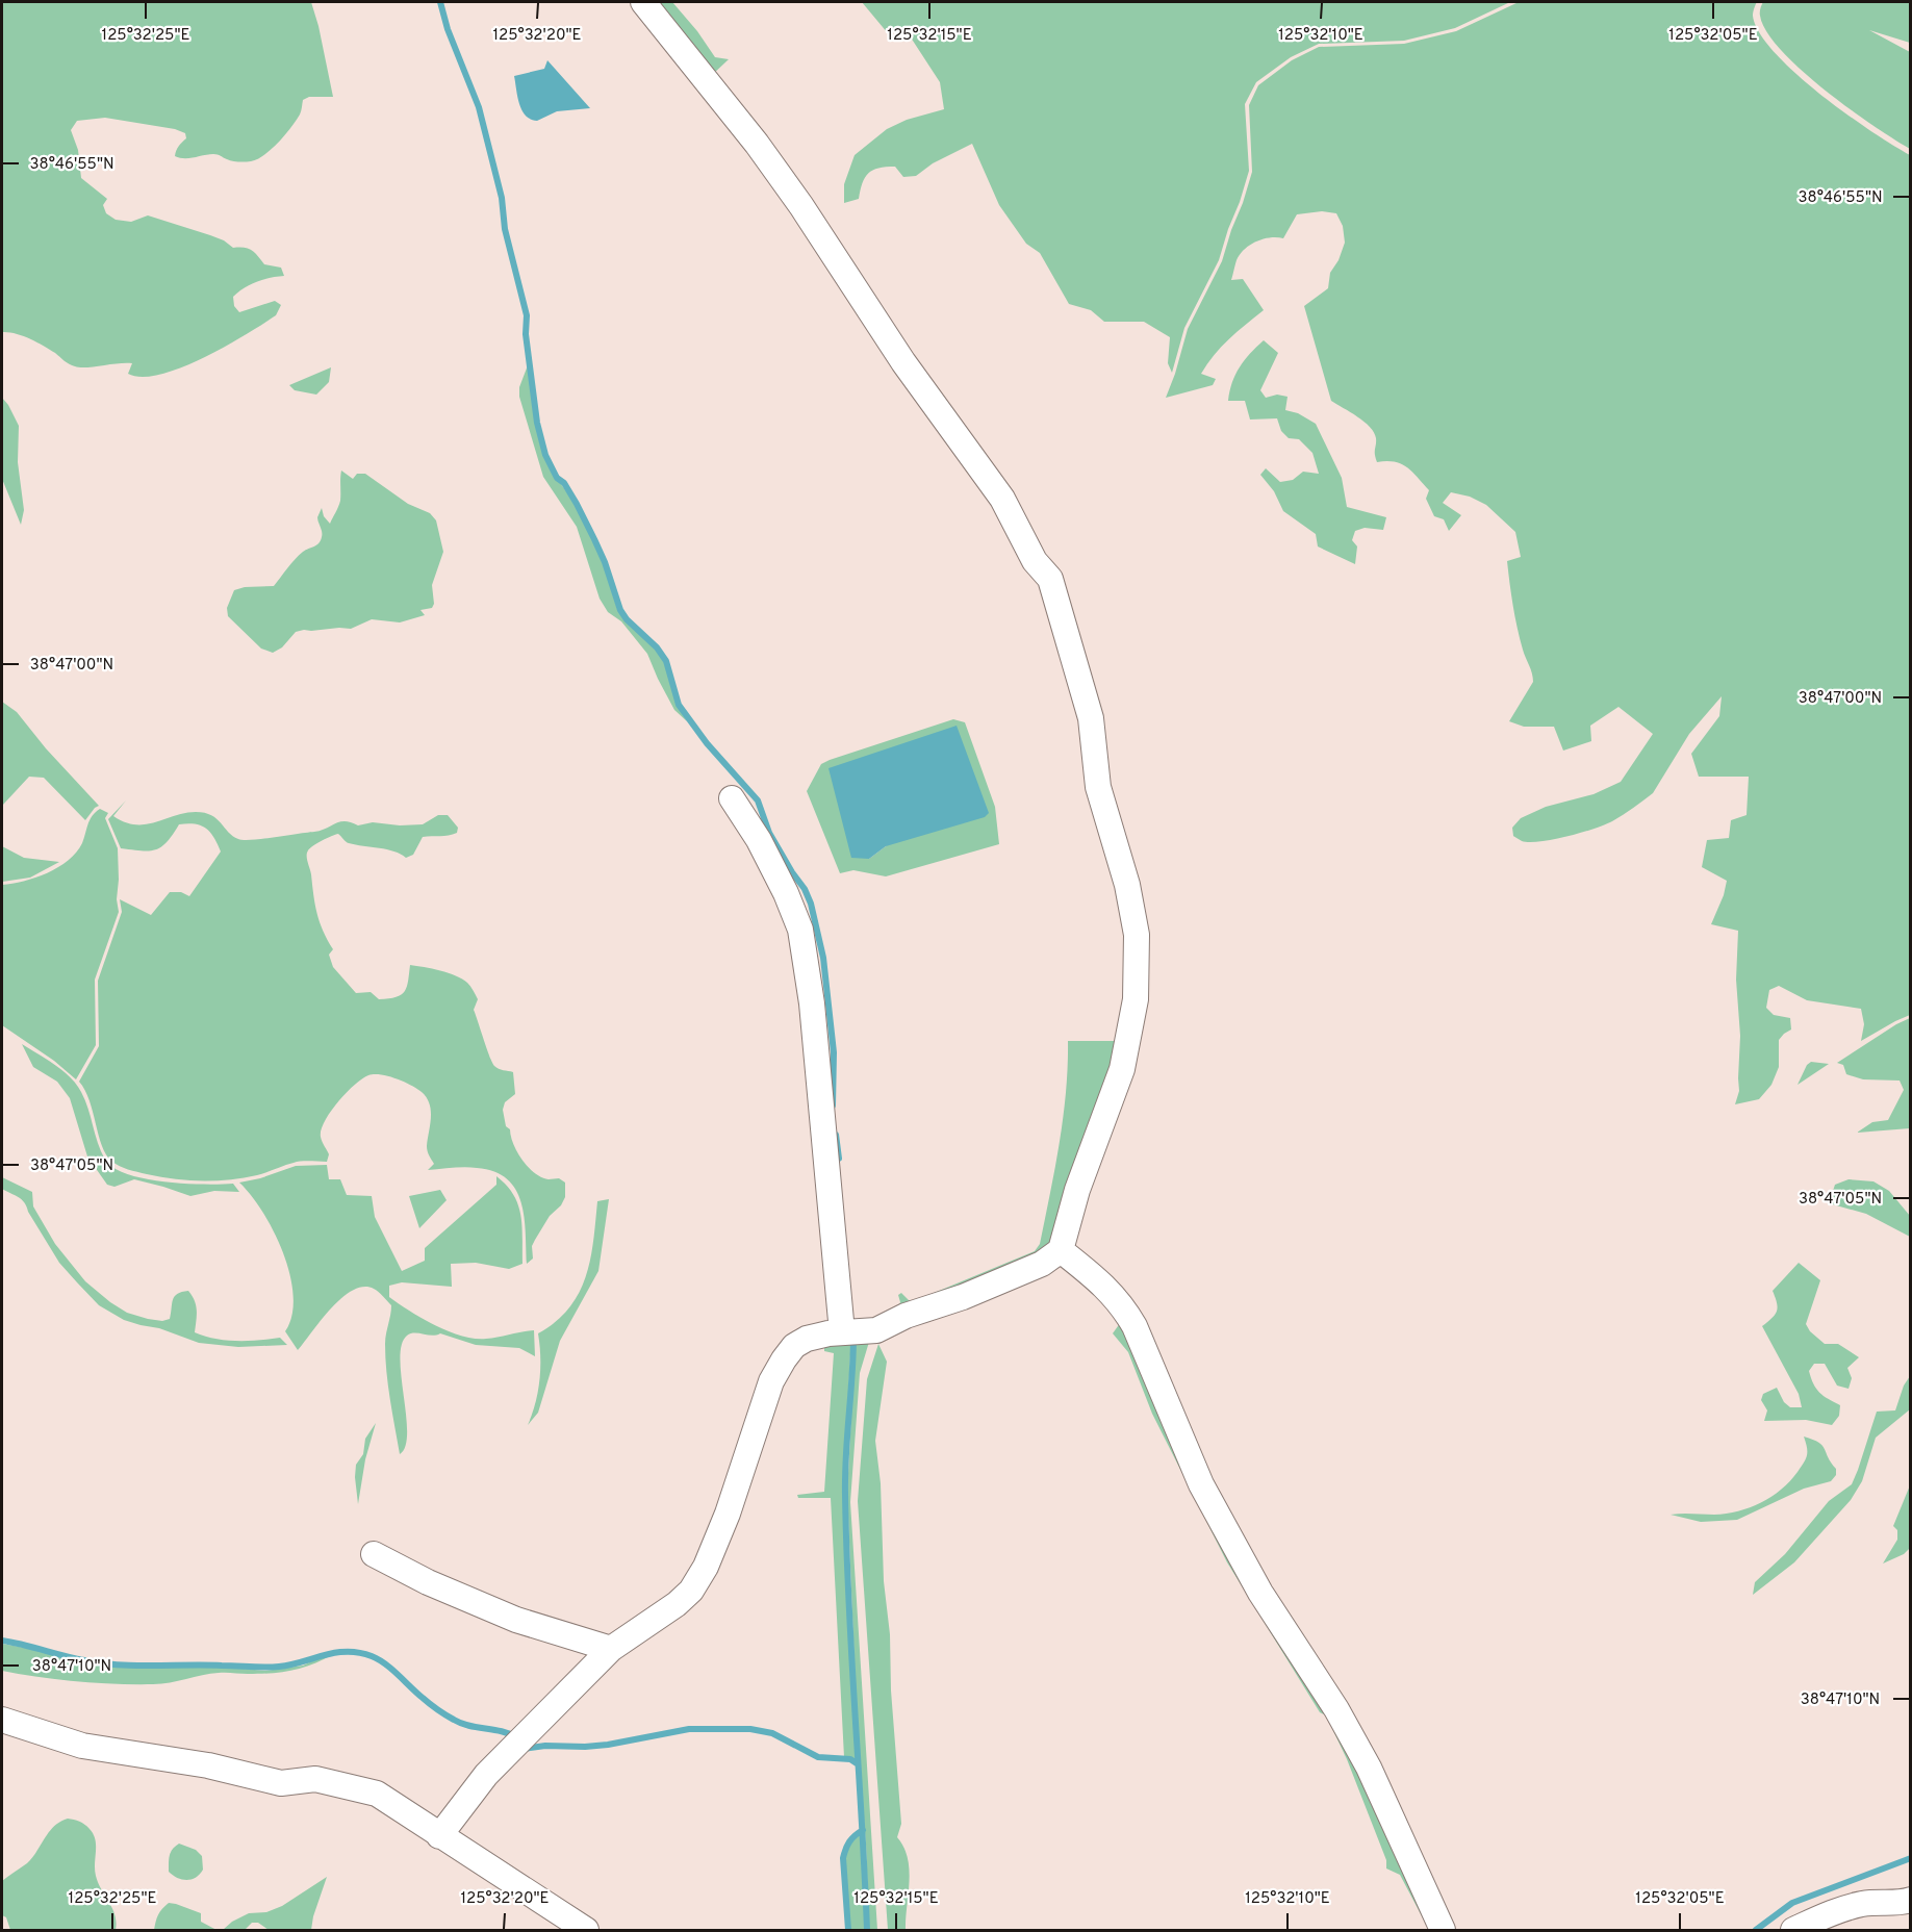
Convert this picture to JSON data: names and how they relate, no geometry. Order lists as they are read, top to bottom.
{
  "coordinates": [
    "125°32'25\"E",
    "125°32'20\"E",
    "125°32'15\"E",
    "125°32'10\"E",
    "125°32'05\"E",
    "38°46'55\"N",
    "38°47'00\"N",
    "38°47'05\"N",
    "38°47'10\"N"
  ]
}
